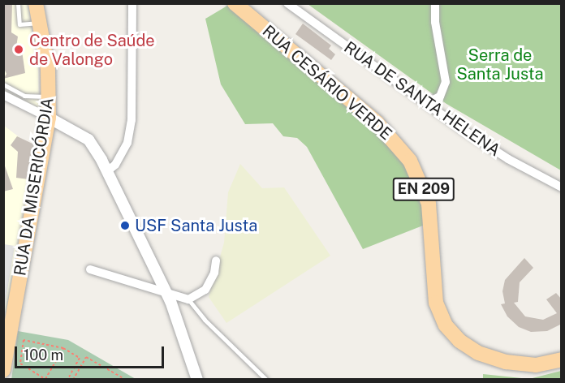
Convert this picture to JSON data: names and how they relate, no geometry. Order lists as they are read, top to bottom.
{
  "streets": {
    "main road": ["RUA CESÁRIO VERDE", "RUA DA MISERICÓRDIA", "EN 209"],
    "street": ["RUA DE SANTA HELENA"]
  },
  "parks": ["Serra de Santa Justa"],
  "places": ["Centro de Saúde de Valongo", "USF Santa Justa"],
  "scale_bar": "100 m"
}
